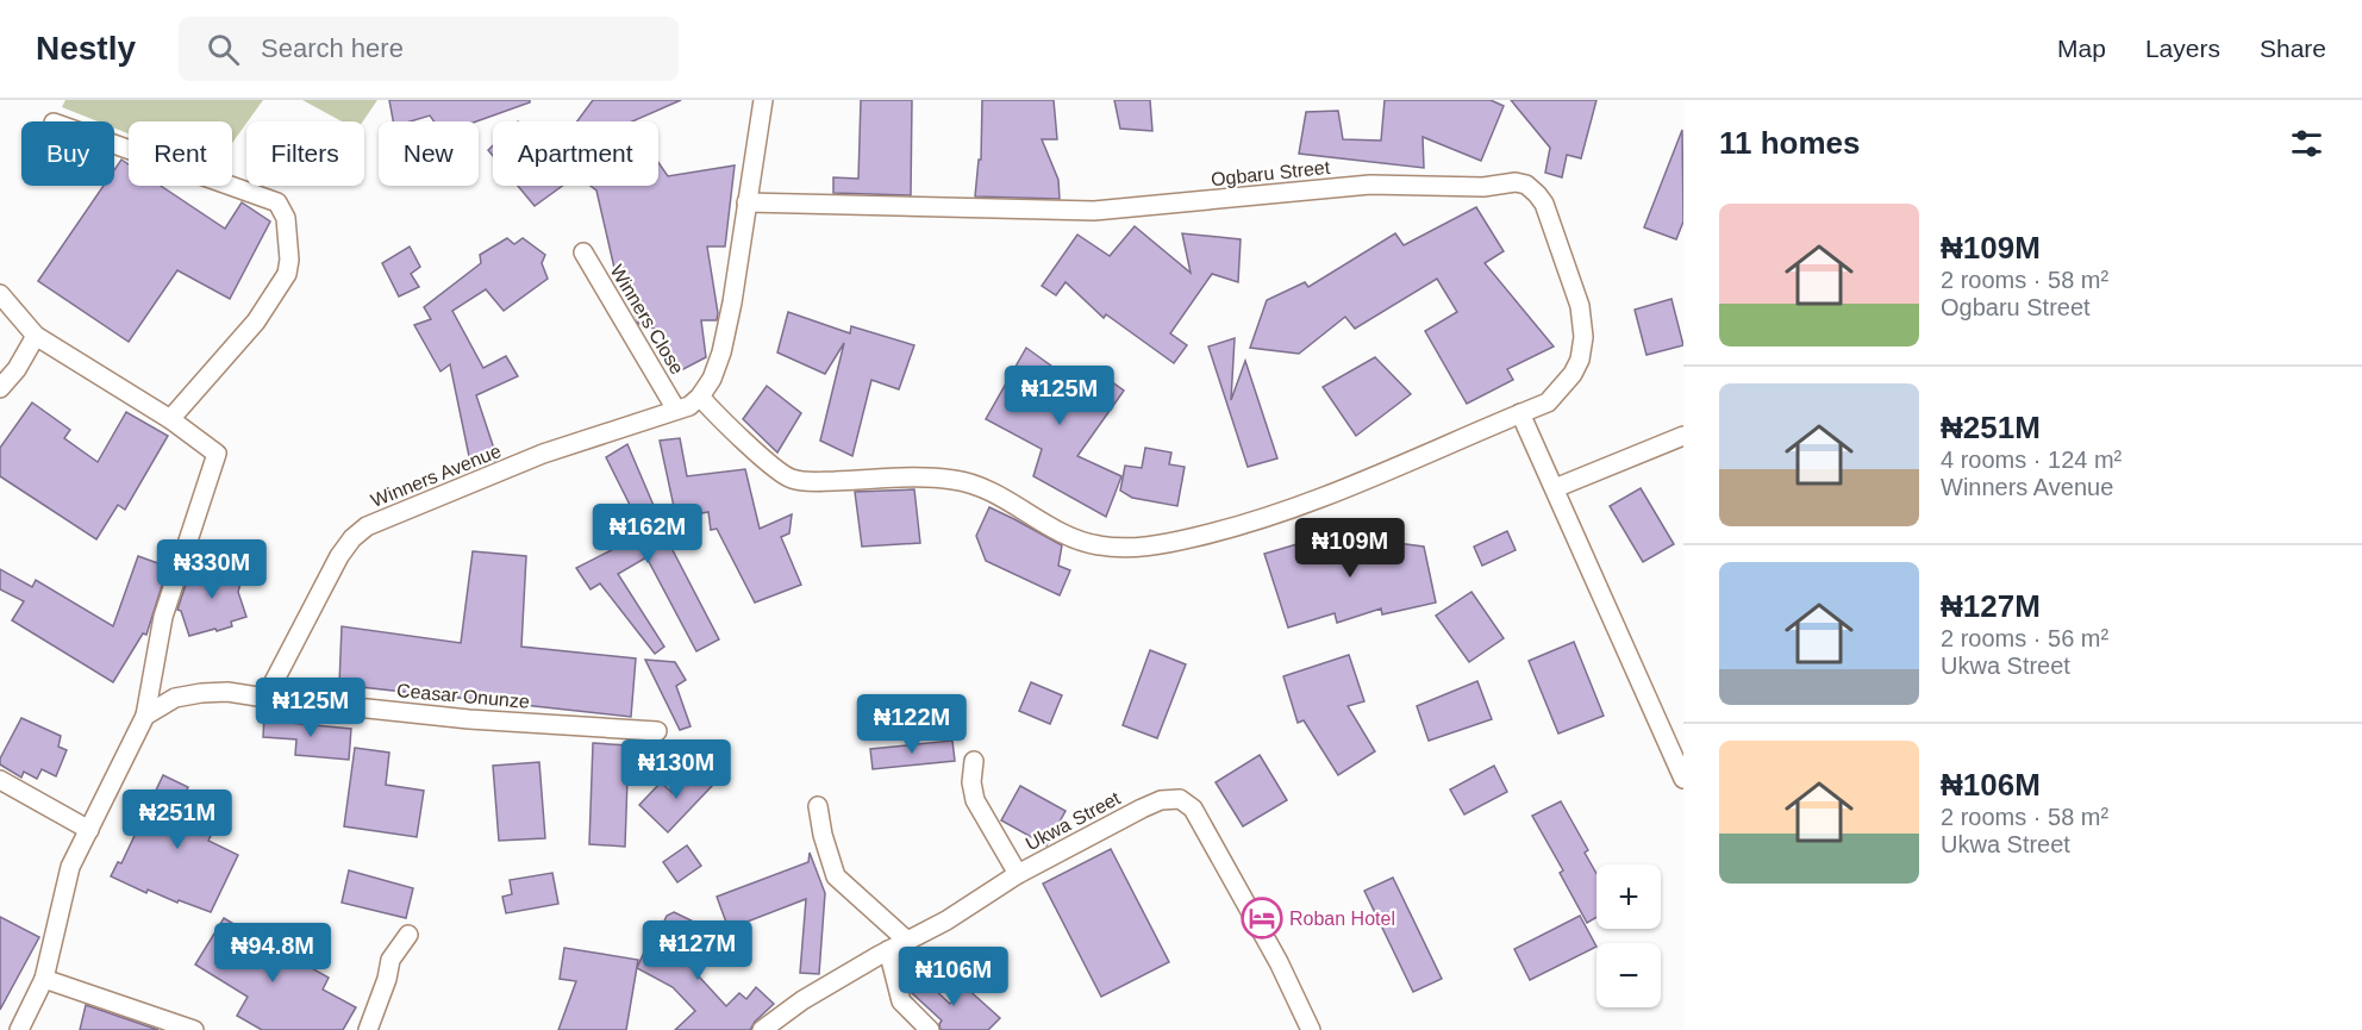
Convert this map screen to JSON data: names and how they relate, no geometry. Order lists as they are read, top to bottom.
{
  "streets": {
    "street": [
      "Ogbaru Street",
      "Winners Close",
      "Winners Avenue",
      "Ceasar Onunze",
      "Ukwa Street"
    ]
  },
  "crossings": [
    ["Ogbaru Street", "Winners Avenue"],
    ["Winners Close", "Winners Avenue"],
    ["Winners Avenue", "Ceasar Onunze"]
  ],
  "places": {
    "hotel": ["Roban Hotel"]
  },
  "page": {
    "header": "Nestly",
    "search": "Search here",
    "nav": ["Map", "Layers", "Share"],
    "heading": "11 homes",
    "chip": [
      "Buy",
      "Rent",
      "Filters",
      "New",
      "Apartment"
    ],
    "list": [
      {
        "name": "₦109M",
        "note": "2 rooms · 58 m² · Ogbaru Street"
      },
      {
        "name": "₦251M",
        "note": "4 rooms · 124 m² · Winners Avenue"
      },
      {
        "name": "₦127M",
        "note": "2 rooms · 56 m² · Ukwa Street"
      },
      {
        "name": "₦106M",
        "note": "2 rooms · 58 m² · Ukwa Street"
      }
    ],
    "price": [
      "₦125M",
      "₦162M",
      "₦109M",
      "₦330M",
      "₦125M",
      "₦122M",
      "₦130M",
      "₦251M",
      "₦127M",
      "₦94.8M",
      "₦106M"
    ],
    "map_buttons": ["+", "−"]
  }
}
